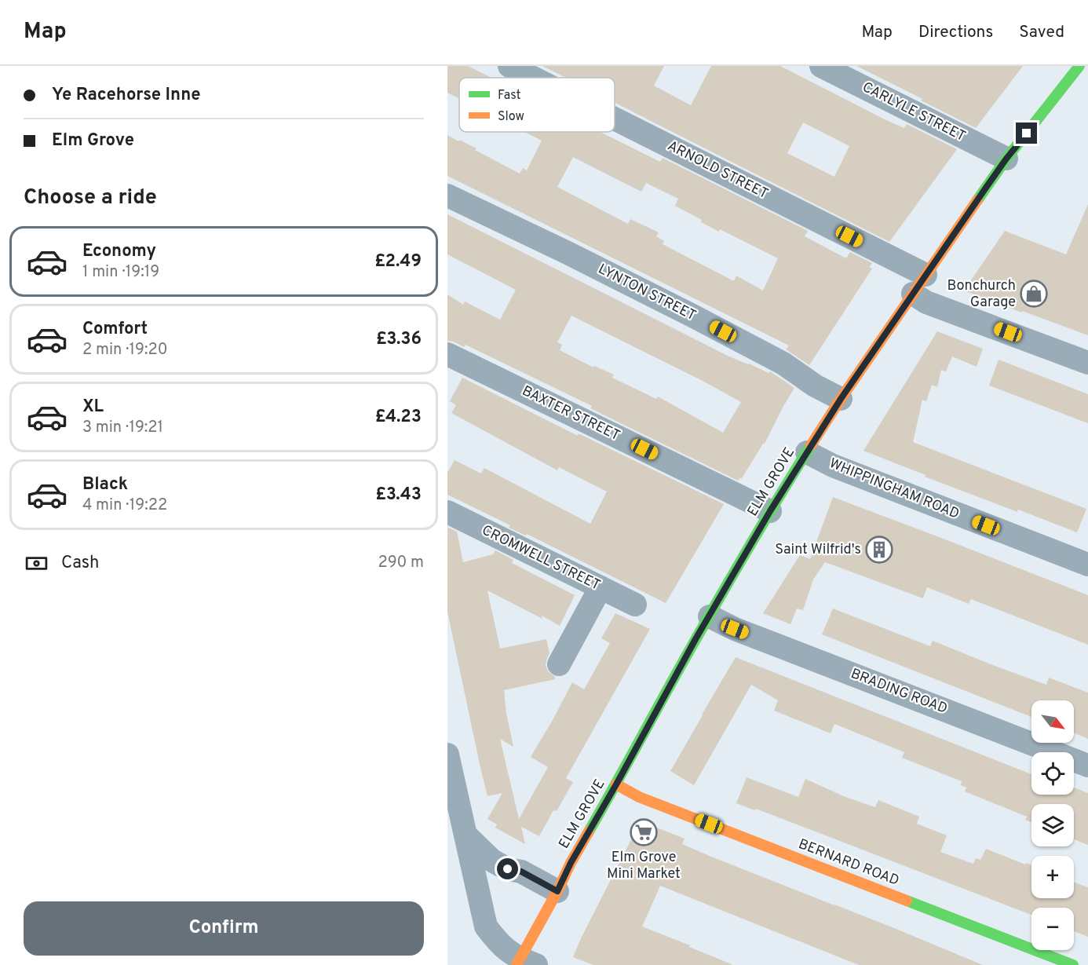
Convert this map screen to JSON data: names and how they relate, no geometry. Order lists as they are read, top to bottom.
{
  "streets": {
    "street": [
      "CARLYLE STREET",
      "ARNOLD STREET",
      "LYNTON STREET",
      "BAXTER STREET",
      "ELM GROVE",
      "WHIPPINGHAM ROAD",
      "CROMWELL STREET",
      "BRADING ROAD",
      "BERNARD ROAD"
    ]
  },
  "crossings": [
    ["CARLYLE STREET", "ELM GROVE"],
    ["ARNOLD STREET", "ELM GROVE"],
    ["LYNTON STREET", "ELM GROVE"],
    ["BAXTER STREET", "ELM GROVE"],
    ["ELM GROVE", "WHIPPINGHAM ROAD"],
    ["ELM GROVE", "BRADING ROAD"],
    ["ELM GROVE", "BERNARD ROAD"]
  ],
  "places": {
    "shop": ["Bonchurch Garage"],
    "building": ["Saint Wilfrid's"],
    "supermarket": ["Elm Grove Mini Market"]
  },
  "legend": ["Fast", "Slow"],
  "north": "bottom right",
  "page": {
    "header": "Map",
    "nav": ["Map", "Directions", "Saved"],
    "banner": ["Ye Racehorse Inne", "Elm Grove"],
    "heading": "Choose a ride",
    "list": [
      {
        "name": "Economy",
        "note": "1 min · 19:19",
        "value": "£2.49"
      },
      {
        "name": "Comfort",
        "note": "2 min · 19:20",
        "value": "£3.36"
      },
      {
        "name": "XL",
        "note": "3 min · 19:21",
        "value": "£4.23"
      },
      {
        "name": "Black",
        "note": "4 min · 19:22",
        "value": "£3.43"
      }
    ],
    "pay": ["Cash", "290 m"],
    "map_buttons": ["+", "−"],
    "buttons": "Confirm"
  }
}
